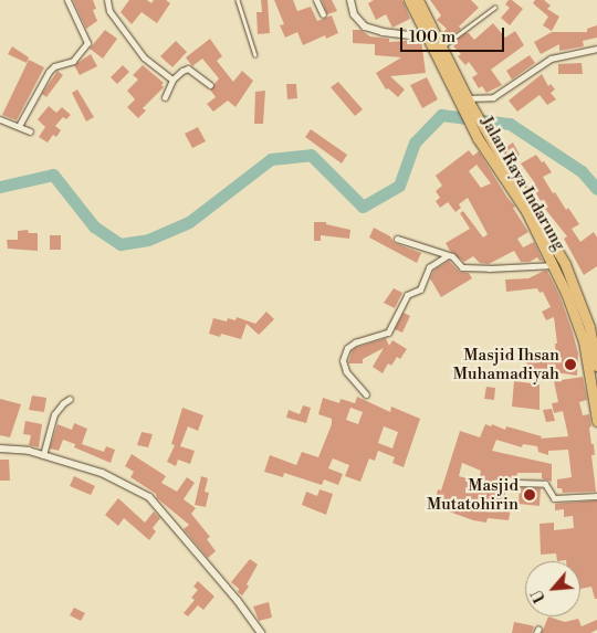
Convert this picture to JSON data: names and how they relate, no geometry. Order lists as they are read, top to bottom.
{
  "streets": {
    "highway": ["Jalan Raya Indarung"]
  },
  "places": ["Masjid Ihsan Muhamadiyah", "Masjid Mutatohirin"],
  "scale_bar": "100 m",
  "north": "bottom left"
}
